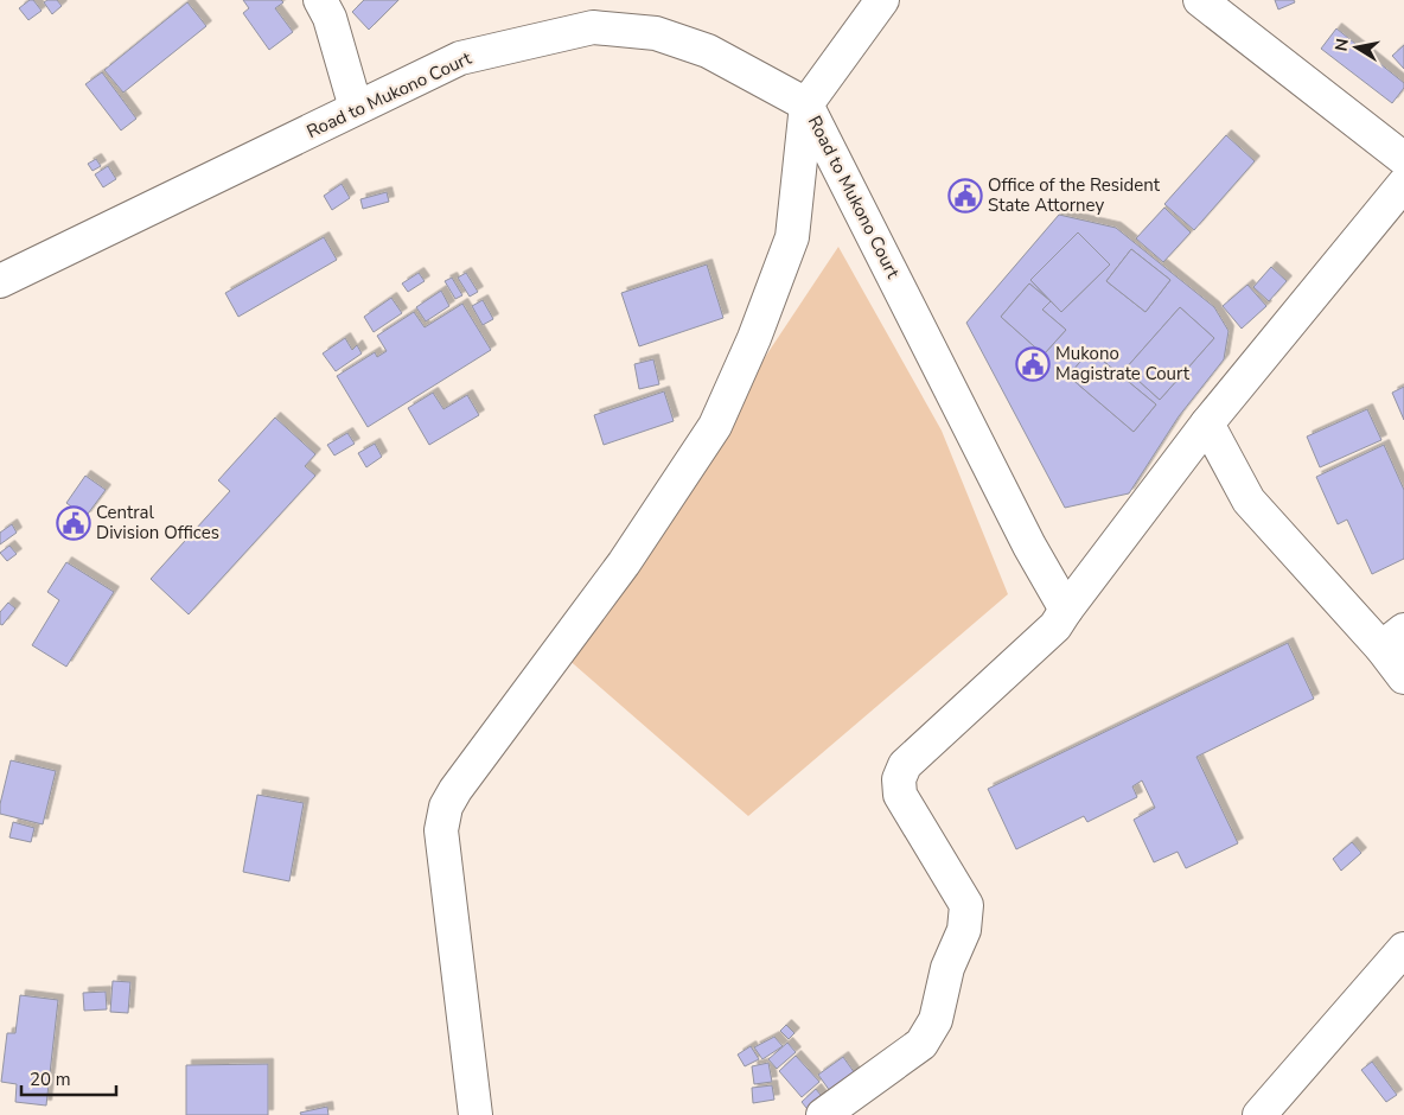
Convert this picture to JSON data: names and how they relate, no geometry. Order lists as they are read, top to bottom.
{
  "streets": {
    "street": ["Road to Mukono Court"]
  },
  "places": {
    "public building": ["Office of the Resident State Attorney", "Mukono Magistrate Court", "Central Division Offices"]
  },
  "scale_bar": "20 m",
  "north": "left"
}
